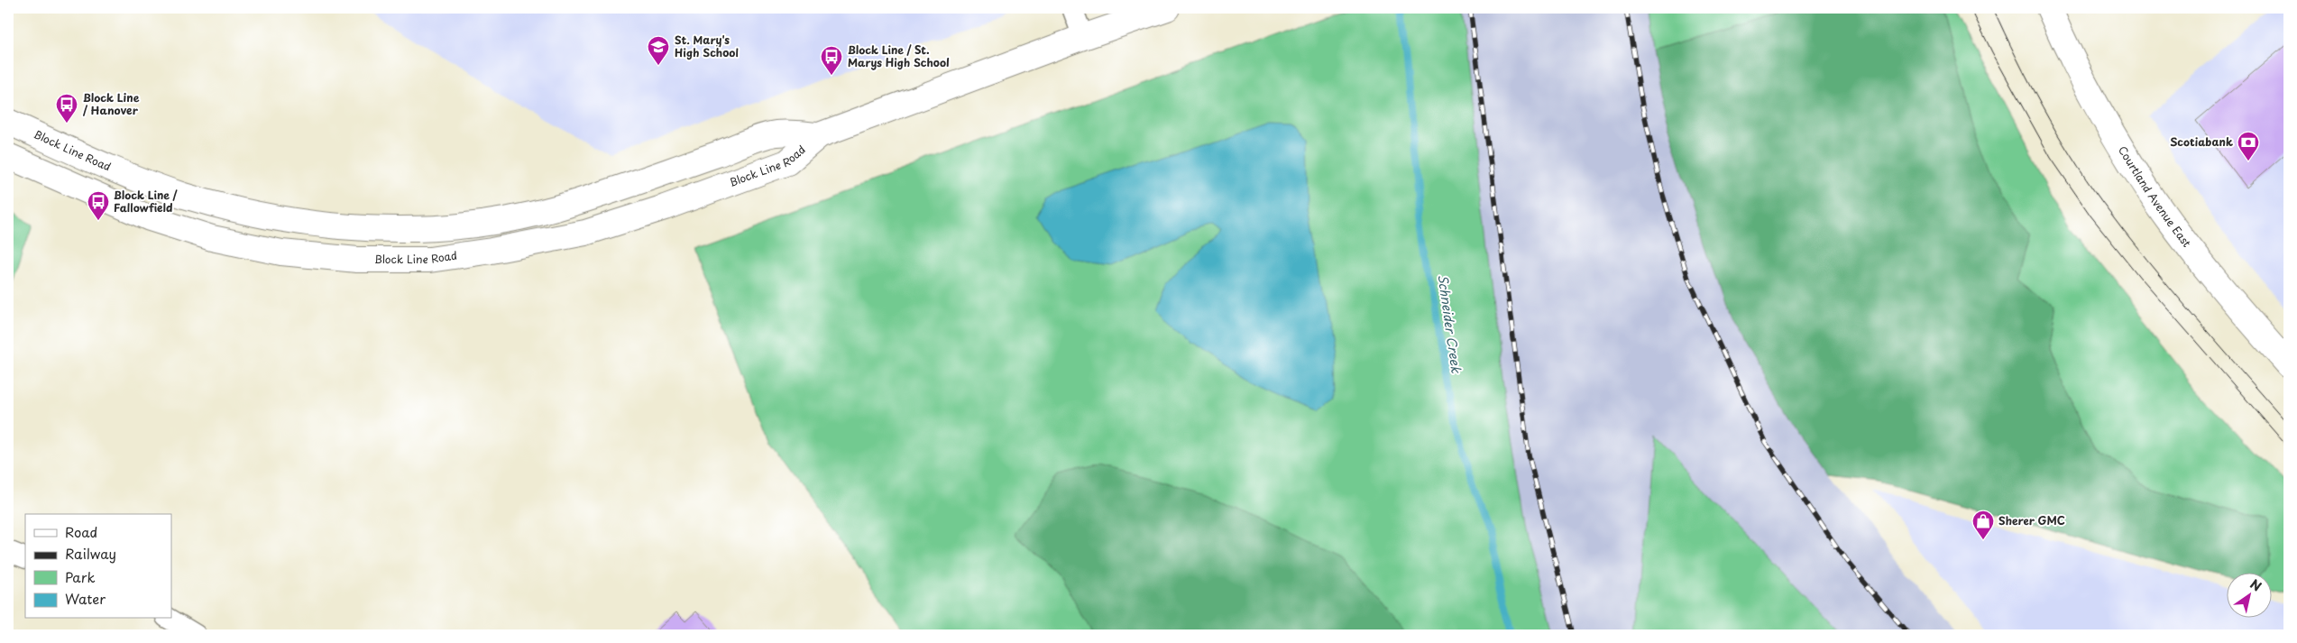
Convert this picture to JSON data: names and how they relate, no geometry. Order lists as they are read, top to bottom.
{
  "streets": {
    "street": ["Block Line Road", "Courtland Avenue East"]
  },
  "water": ["Schneider Creek"],
  "places": {
    "school or university": ["St. Mary's High School"],
    "bus stop": ["Block Line / St. Marys High School", "Block Line / Hanover", "Block Line / Fallowfield"],
    "bank": ["Scotiabank"],
    "shop": ["Sherer GMC"]
  },
  "legend": [
    "Road",
    "Railway",
    "Park",
    "Water"
  ],
  "north": "top right"
}
